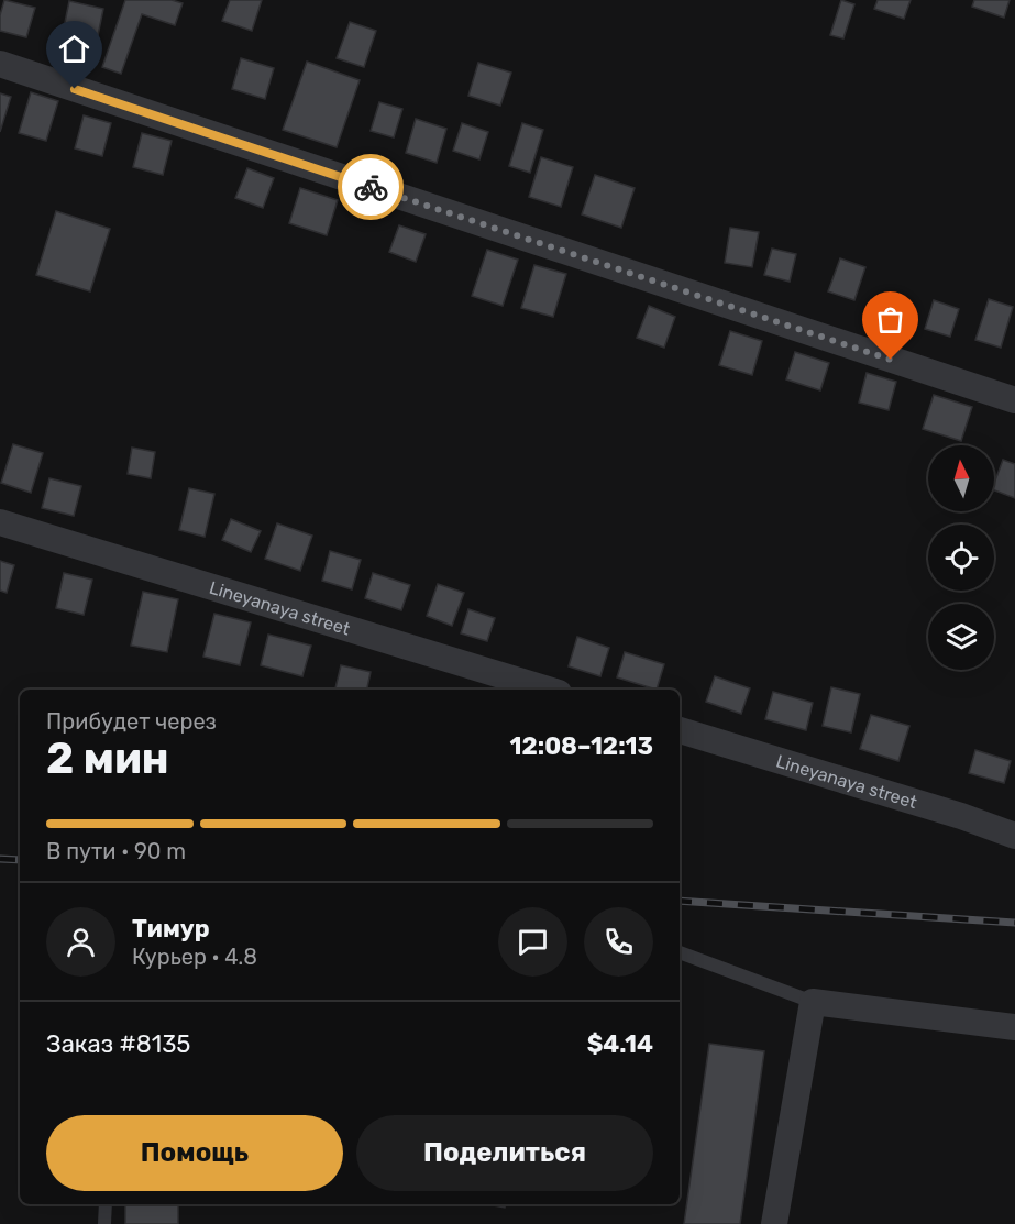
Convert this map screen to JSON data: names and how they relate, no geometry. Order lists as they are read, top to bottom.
{
  "streets": {
    "street": ["Lineyanaya street"]
  },
  "north": "top",
  "page": {
    "heading": ["2 мин", "Прибудет через", "12:08–12:13"],
    "panel": [
      "Тимур",
      "Курьер · 4.8",
      "Заказ #8135",
      "$4.14"
    ],
    "bar": "В пути · 90 m",
    "buttons": ["Помощь", "Поделиться"]
  }
}
